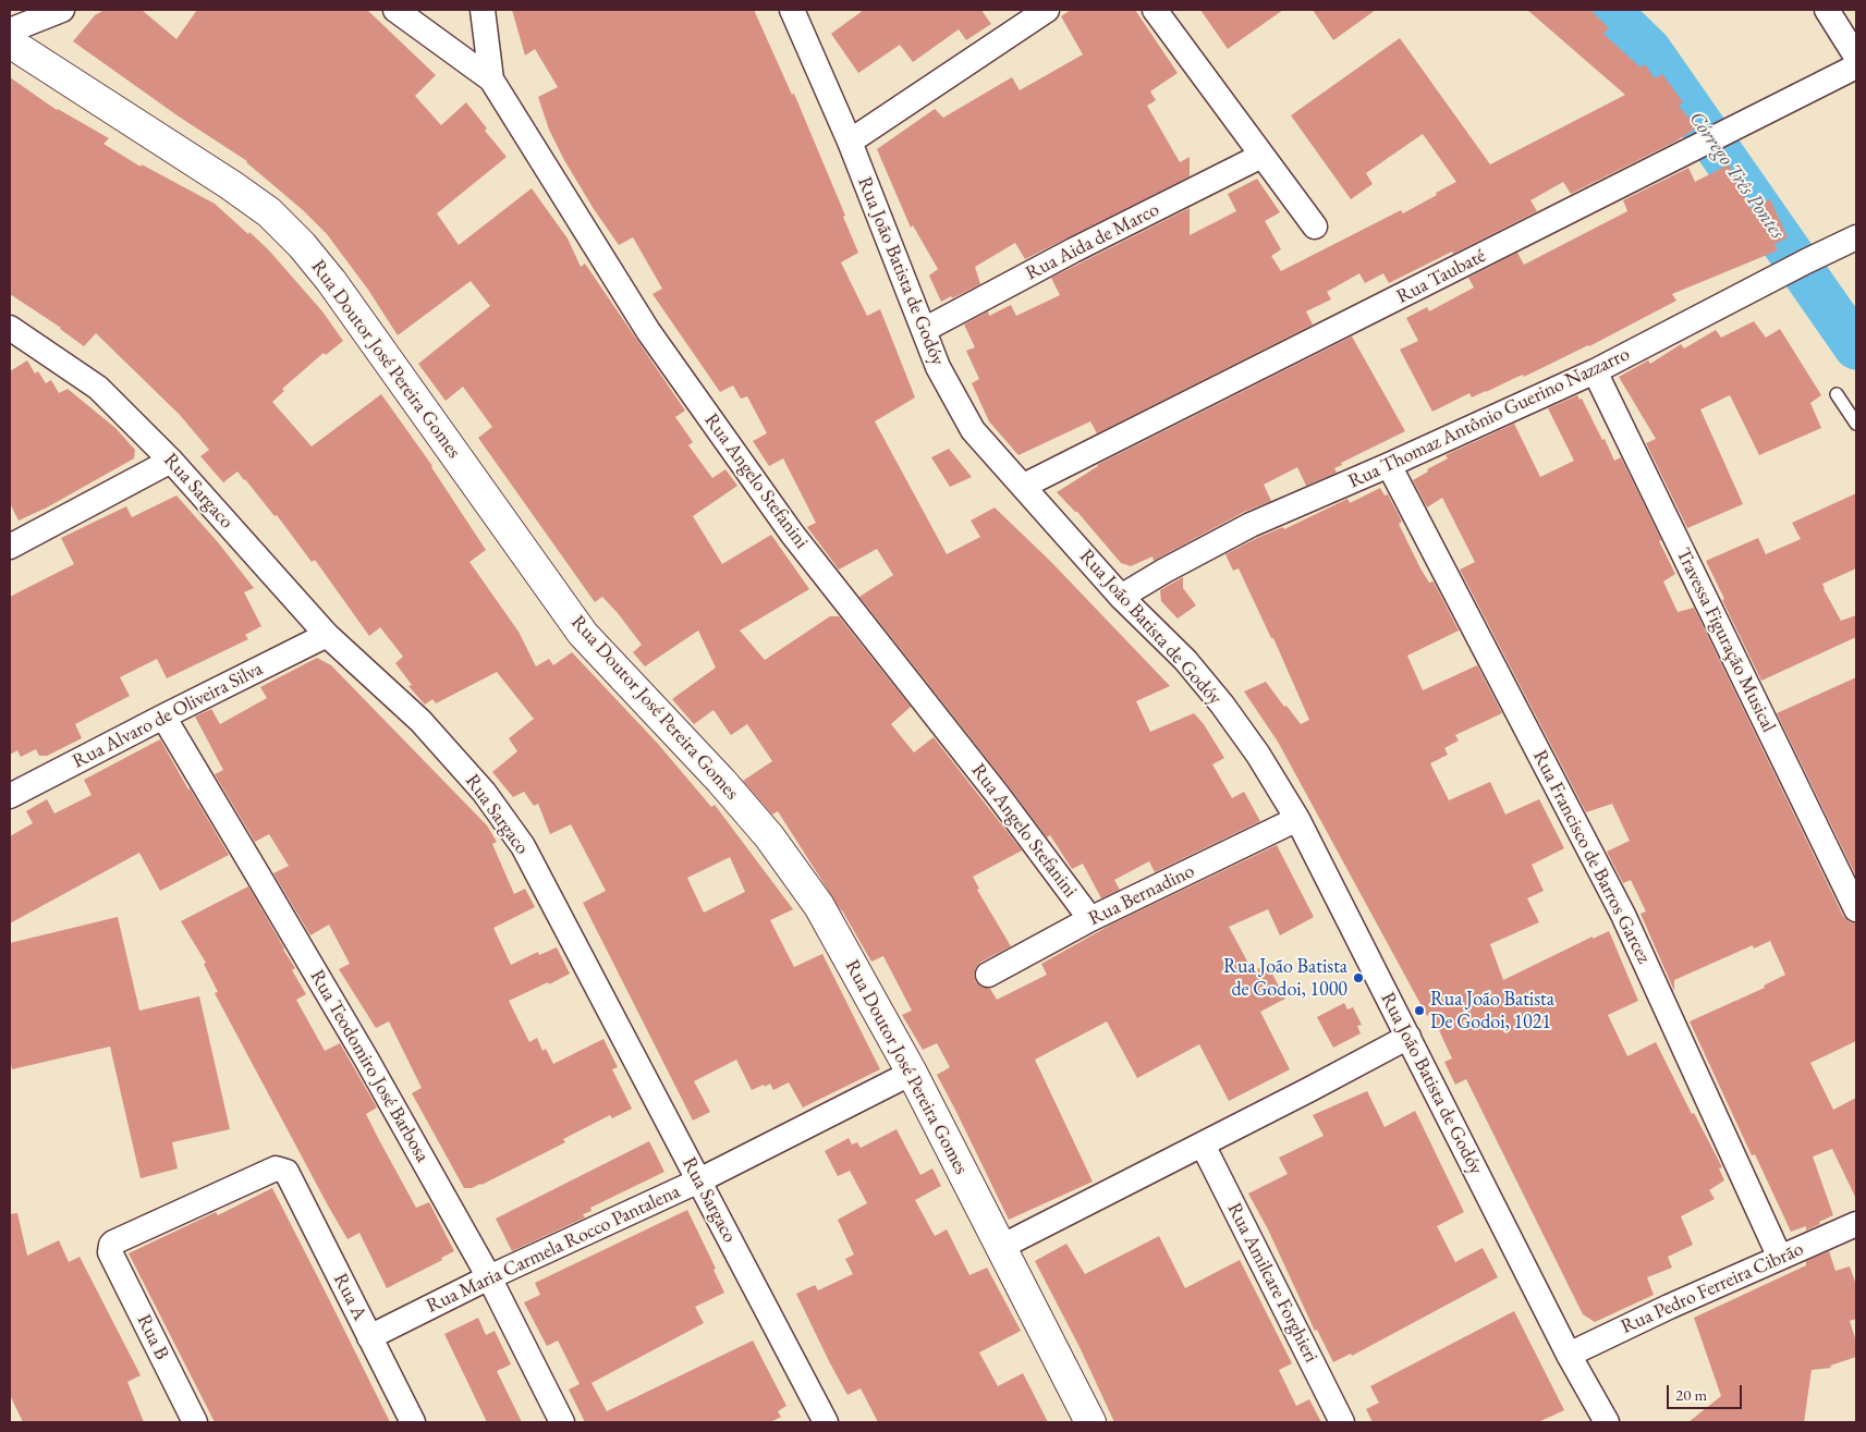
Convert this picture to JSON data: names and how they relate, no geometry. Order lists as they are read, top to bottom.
{
  "streets": {
    "main road": ["Rua Doutor José Pereira Gomes"],
    "street": [
      "Rua Aida de Marco",
      "Rua João Batista de Godóy",
      "Rua Taubaté",
      "Rua Thomaz Antônio Guerino Nazzarro",
      "Rua Angelo Stefanini",
      "Rua Sargaco",
      "Travessa Figuração Musical",
      "Rua Alvaro de Oliveira Silva",
      "Rua Francisco de Barros Garcez",
      "Rua Bernadino",
      "Rua Teodomiro José Barbosa",
      "Rua Maria Carmela Rocco Pantalena",
      "Rua Amilcare Forghieri",
      "Rua Pedro Ferreira Cibrão",
      "Rua A",
      "Rua B"
    ]
  },
  "crossings": [
    ["Rua Aida de Marco", "Rua João Batista de Godóy"],
    ["Rua João Batista de Godóy", "Rua Taubaté"],
    ["Rua João Batista de Godóy", "Rua Thomaz Antônio Guerino Nazzarro"],
    ["Rua João Batista de Godóy", "Rua Bernadino"],
    ["Rua João Batista de Godóy", "Rua Pedro Ferreira Cibrão"],
    ["Rua Doutor José Pereira Gomes", "Rua Maria Carmela Rocco Pantalena"],
    ["Rua Thomaz Antônio Guerino Nazzarro", "Travessa Figuração Musical"],
    ["Rua Thomaz Antônio Guerino Nazzarro", "Rua Francisco de Barros Garcez"],
    ["Rua Angelo Stefanini", "Rua Bernadino"],
    ["Rua Sargaco", "Rua Alvaro de Oliveira Silva"],
    ["Rua Sargaco", "Rua Maria Carmela Rocco Pantalena"],
    ["Rua Alvaro de Oliveira Silva", "Rua Teodomiro José Barbosa"],
    ["Rua Francisco de Barros Garcez", "Rua Pedro Ferreira Cibrão"],
    ["Rua Teodomiro José Barbosa", "Rua Maria Carmela Rocco Pantalena"],
    ["Rua Maria Carmela Rocco Pantalena", "Rua A"],
    ["Rua A", "Rua B"]
  ],
  "water": ["Córrego Três Pontes"],
  "places": ["Rua João Batista de Godoi, 1000", "Rua João Batista De Godoi, 1021"],
  "scale_bar": "20 m"
}
